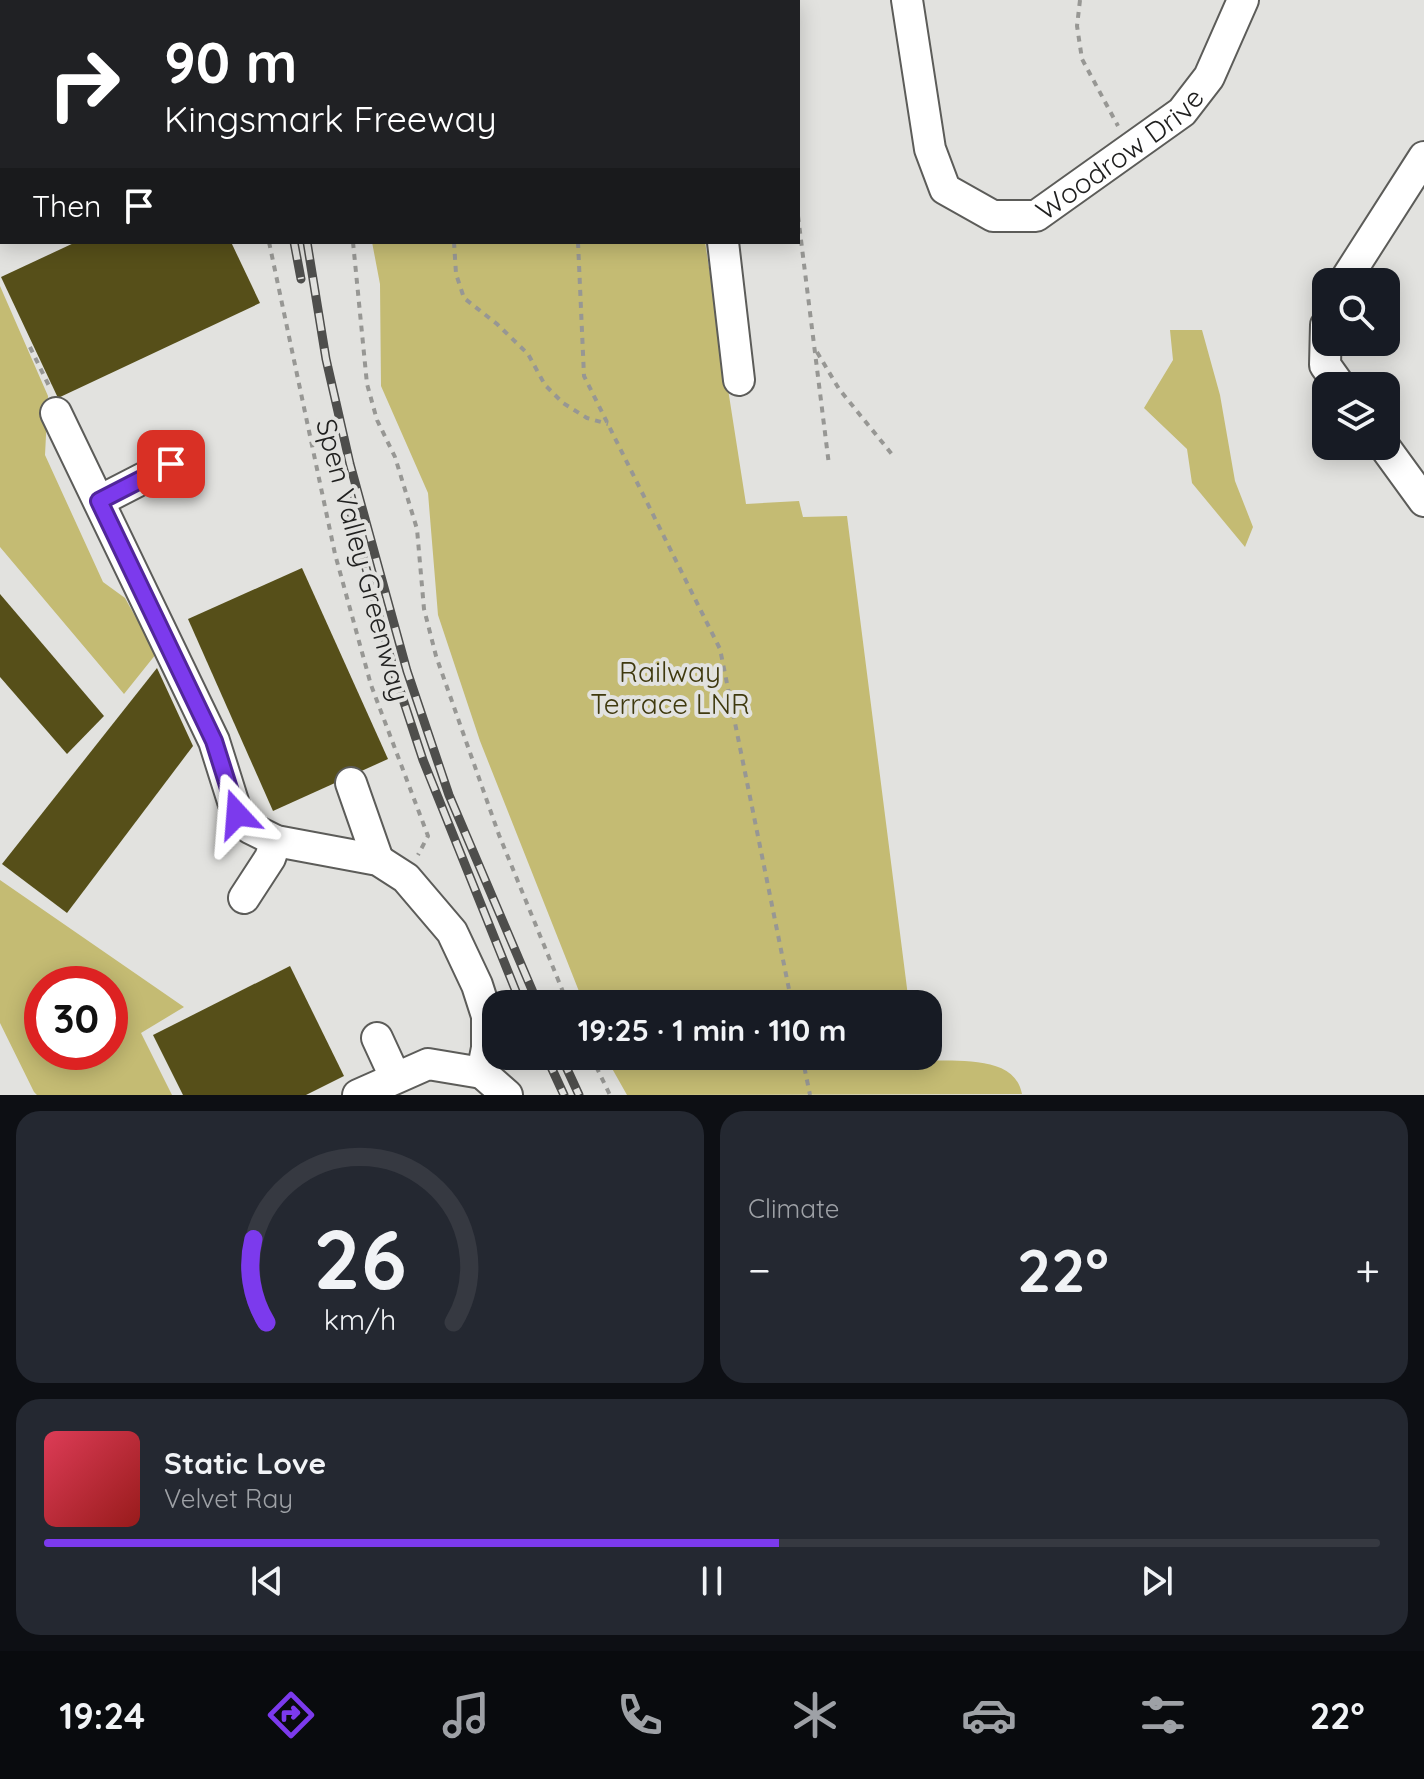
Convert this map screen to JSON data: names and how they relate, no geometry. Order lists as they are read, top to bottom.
{
  "streets": {
    "street": ["Woodrow Drive"],
    "path": ["Spen Valley Greenway"]
  },
  "parks": ["Railway Terrace LNR"],
  "page": {
    "turn": ["90 m", "Kingsmark Freeway"],
    "then": "Then",
    "limit": "30",
    "trip": "19:25 · 1 min · 110 m",
    "tile": "Climate",
    "heat": ["−", "22°", "+"],
    "song": ["Static Love", "Velvet Ray"],
    "tabs": ["19:24", "22°"],
    "gauge": ["26", "km/h"]
  }
}
